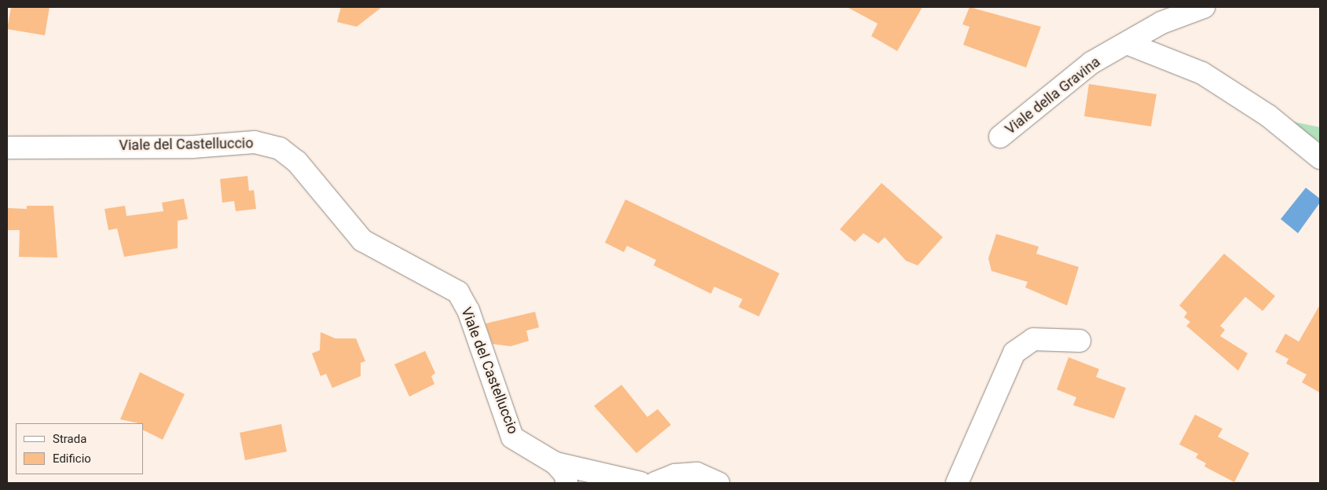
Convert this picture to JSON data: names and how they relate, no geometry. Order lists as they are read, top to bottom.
{
  "streets": {
    "street": ["Viale della Gravina", "Viale del Castelluccio"]
  },
  "legend": ["Strada", "Edificio"]
}
